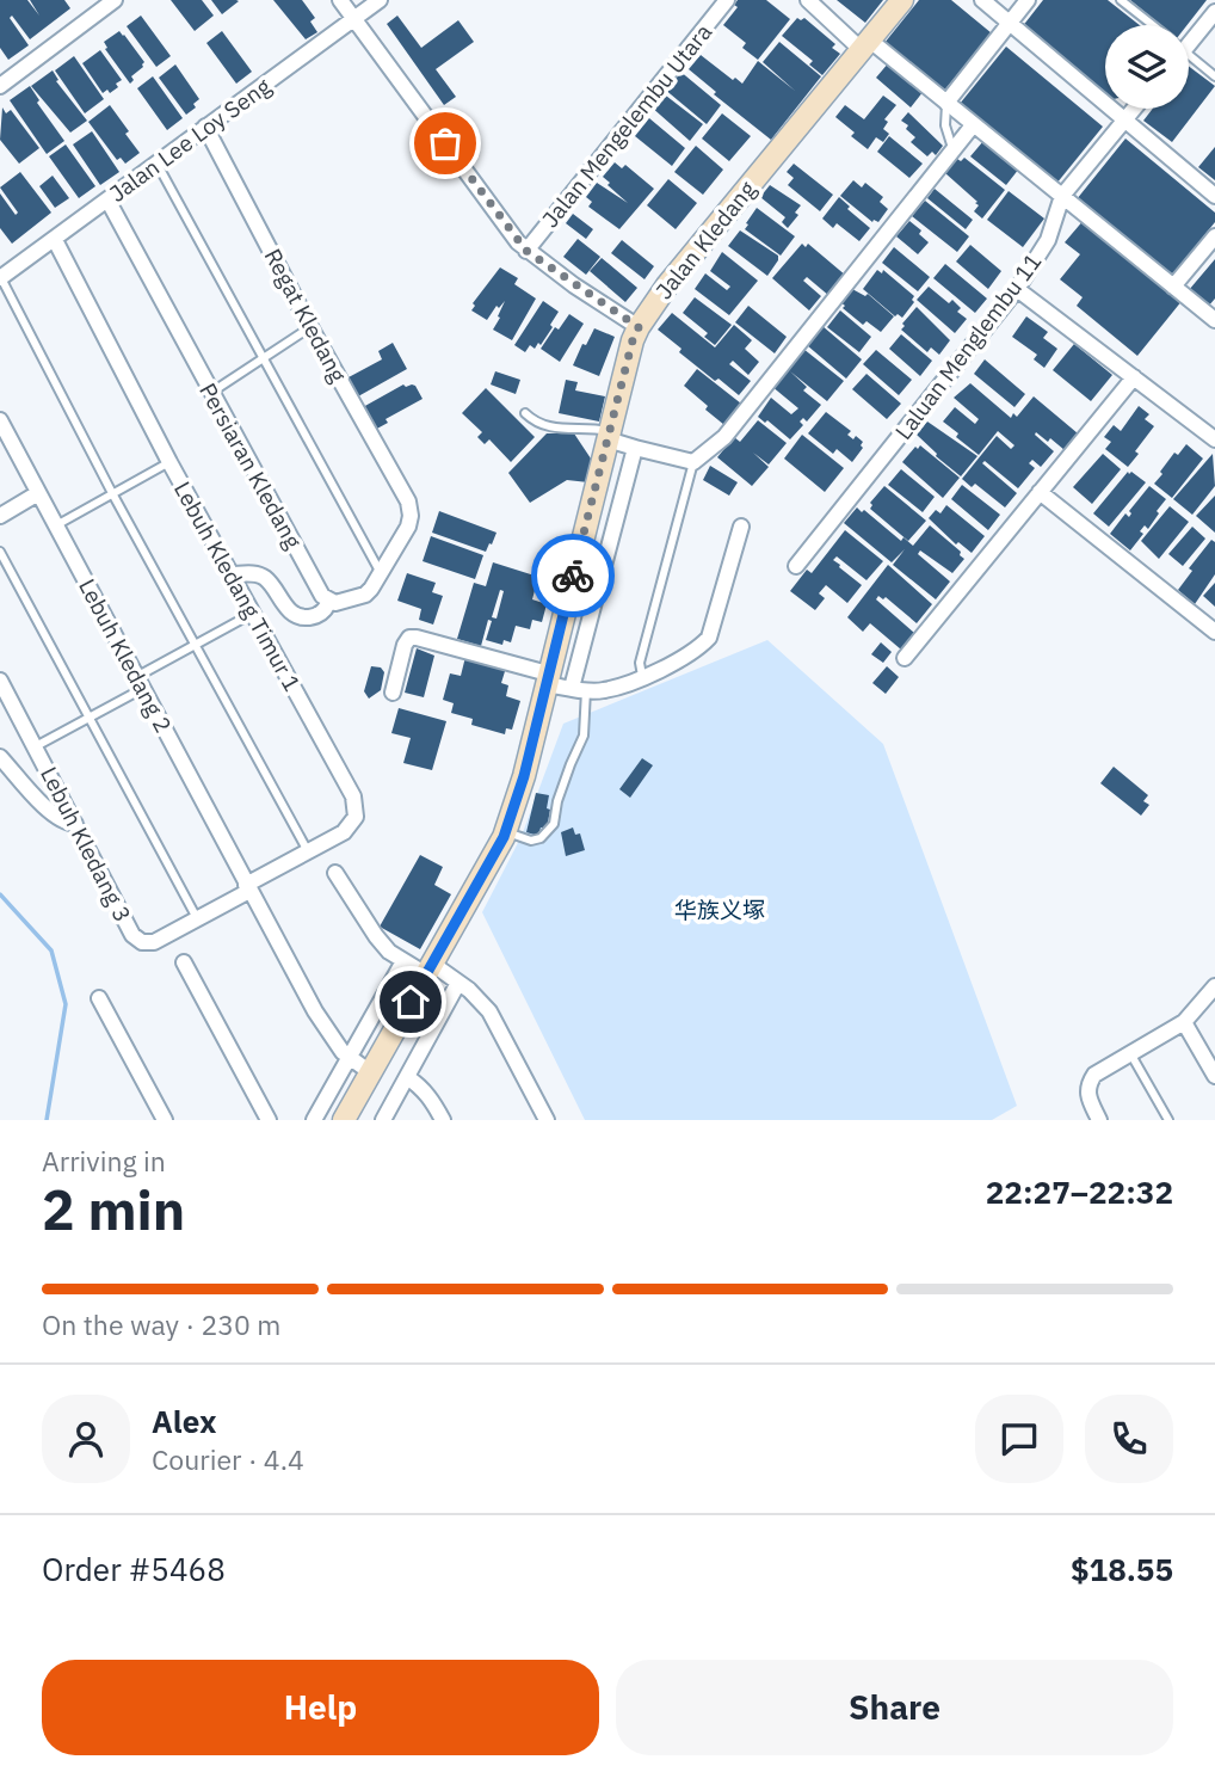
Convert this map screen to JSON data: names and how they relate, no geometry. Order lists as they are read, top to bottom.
{
  "streets": {
    "main road": ["Jalan Kledang"],
    "street": [
      "Jalan Mengelembu Utara",
      "Jalan Lee Loy Seng",
      "Regat Kledang",
      "Laluan Menglembu 11",
      "Persiaran Kledang",
      "Lebuh Kledang Timur 1",
      "Lebuh Kledang 2",
      "Lebuh Kledang 3"
    ]
  },
  "crossings": [
    ["Jalan Lee Loy Seng", "Regat Kledang"],
    ["Jalan Lee Loy Seng", "Persiaran Kledang"],
    ["Jalan Lee Loy Seng", "Lebuh Kledang Timur 1"],
    ["Jalan Kledang", "Lebuh Kledang 2"],
    ["Lebuh Kledang Timur 1", "Lebuh Kledang 2"],
    ["Lebuh Kledang Timur 1", "Lebuh Kledang 3"],
    ["Lebuh Kledang 2", "Lebuh Kledang 3"]
  ],
  "parks": ["华族义塚"],
  "page": {
    "heading": ["2 min", "Arriving in", "22:27–22:32"],
    "panel": [
      "Alex",
      "Courier · 4.4",
      "Order #5468",
      "$18.55"
    ],
    "bar": "On the way · 230 m",
    "buttons": ["Help", "Share"]
  }
}
